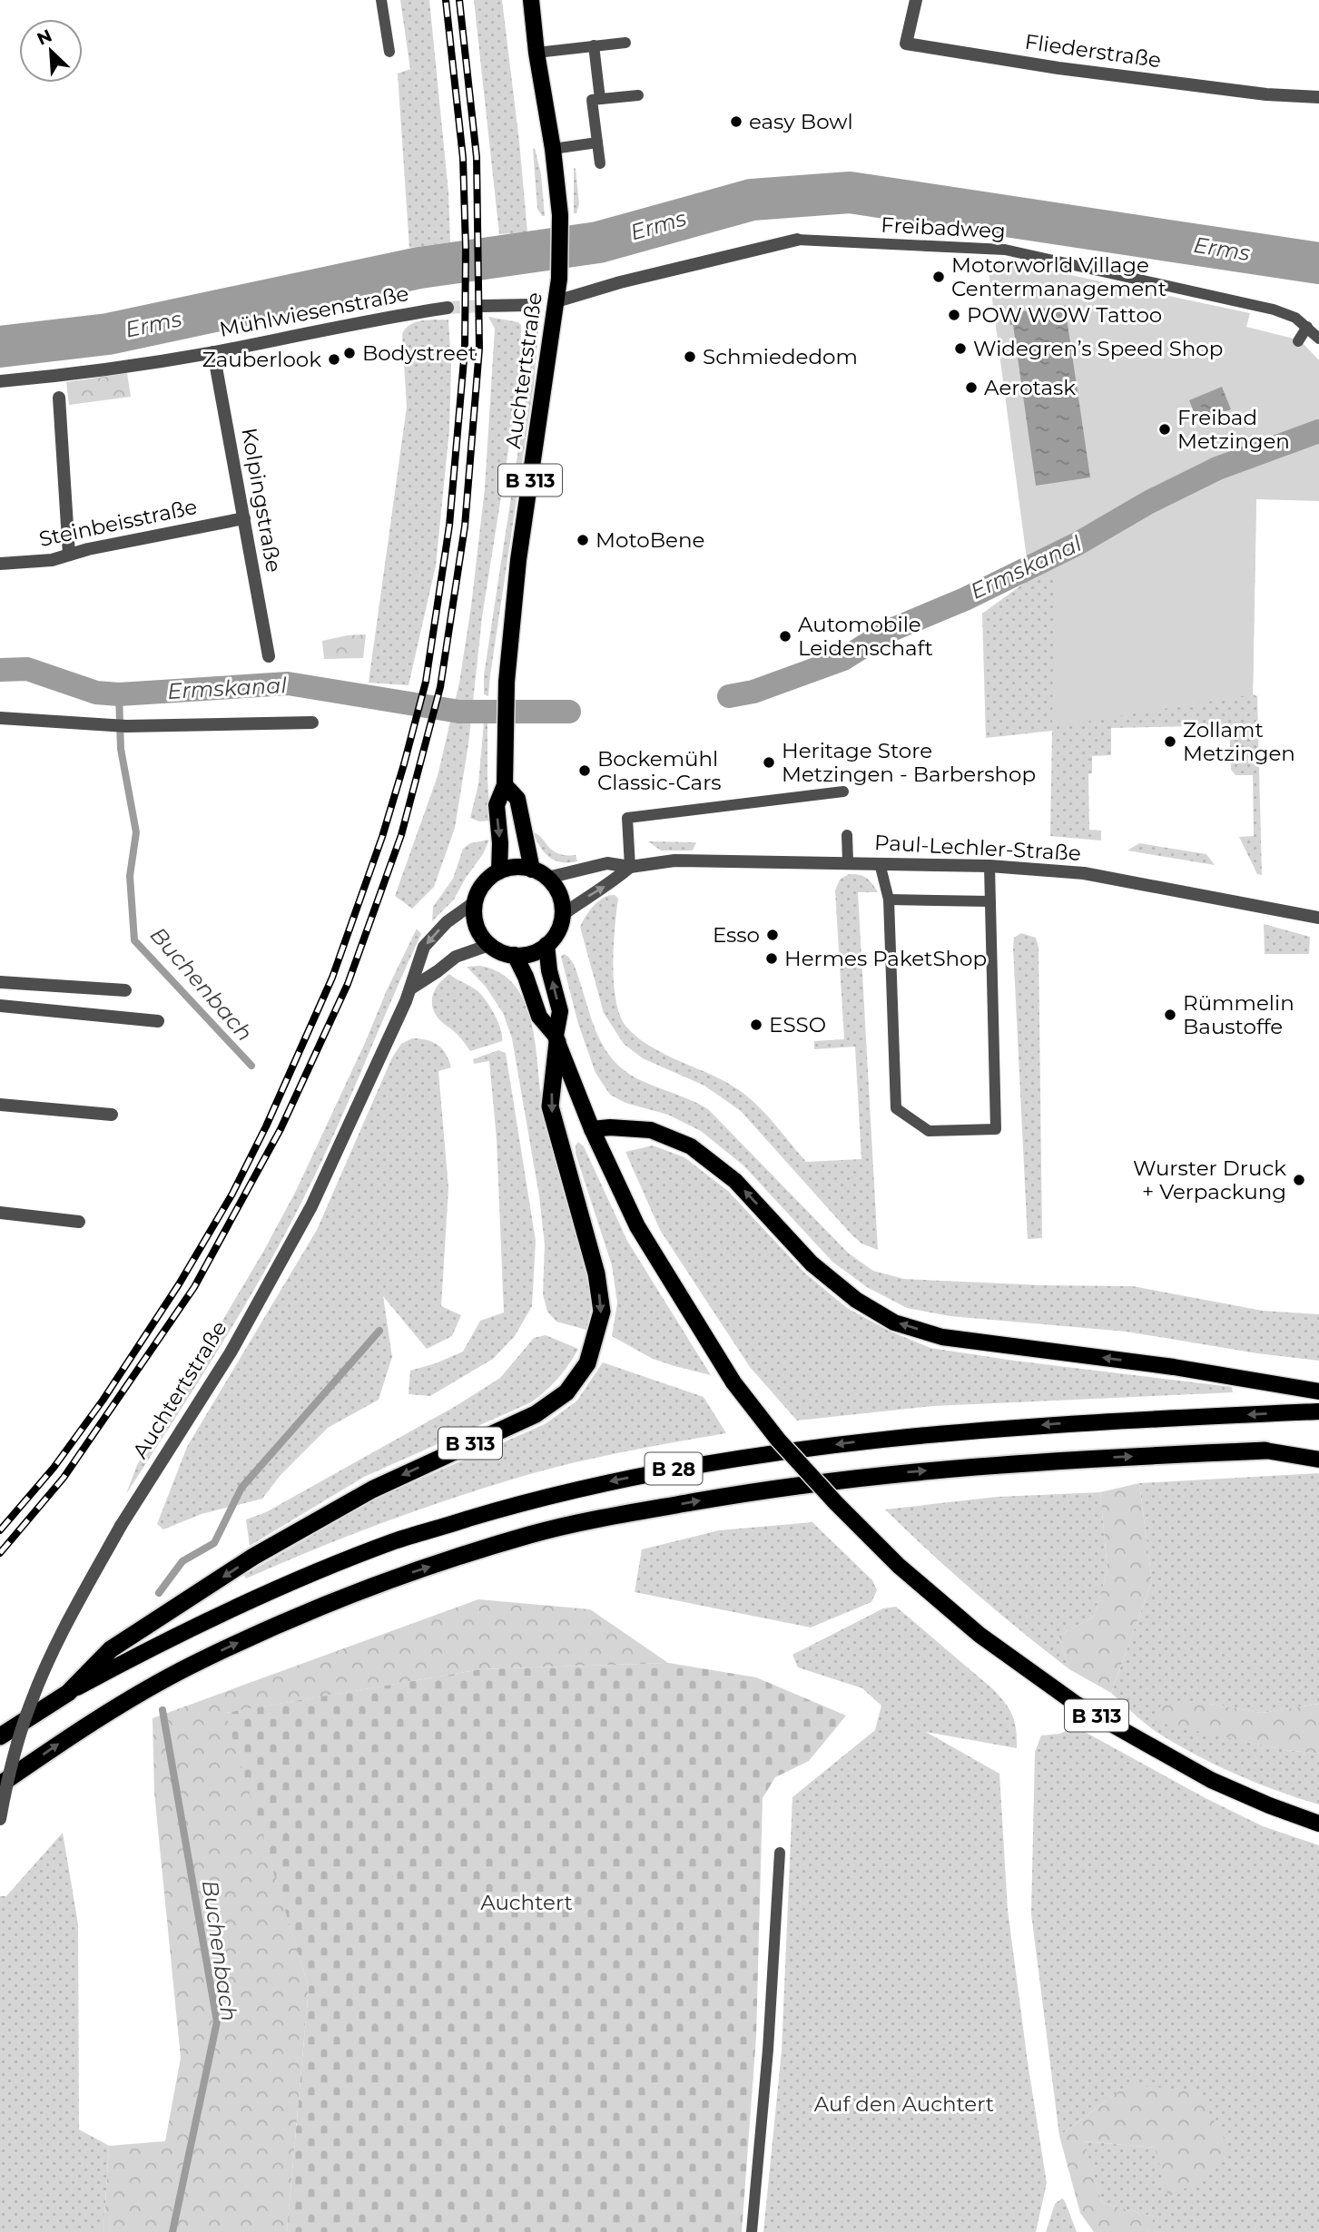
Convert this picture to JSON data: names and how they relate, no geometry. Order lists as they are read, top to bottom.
{
  "streets": {
    "highway": ["B 313", "B 28"],
    "main road": ["Auchtertstraße"],
    "street": [
      "Fliederstraße",
      "Freibadweg",
      "Mühlwiesenstraße",
      "Kolpingstraße",
      "Steinbeisstraße",
      "Paul-Lechler-Straße"
    ]
  },
  "crossings": [
    ["Freibadweg", "Auchtertstraße"],
    ["Mühlwiesenstraße", "Kolpingstraße"],
    ["Auchtertstraße", "B 313"],
    ["Auchtertstraße", "Paul-Lechler-Straße"],
    ["B 313", "Paul-Lechler-Straße"],
    ["B 313", "B 28"],
    ["Kolpingstraße", "Steinbeisstraße"]
  ],
  "water": ["Erms", "Ermskanal", "Buchenbach"],
  "parks": ["Auchtert", "Auf den Auchtert"],
  "places": [
    "easy Bowl",
    "Motorworld Village Centermanagement",
    "POW WOW Tattoo",
    "Widegren’s Speed Shop",
    "Bodystreet",
    "Schmiededom",
    "Zauberlook",
    "Aerotask",
    "Freibad Metzingen",
    "MotoBene",
    "Automobile Leidenschaft",
    "Zollamt Metzingen",
    "Heritage Store Metzingen - Barbershop",
    "Bockemühl Classic-Cars",
    "Esso",
    "Hermes PaketShop",
    "Rümmelin Baustoffe",
    "ESSO",
    "Wurster Druck + Verpackung"
  ],
  "north": "top left"
}
